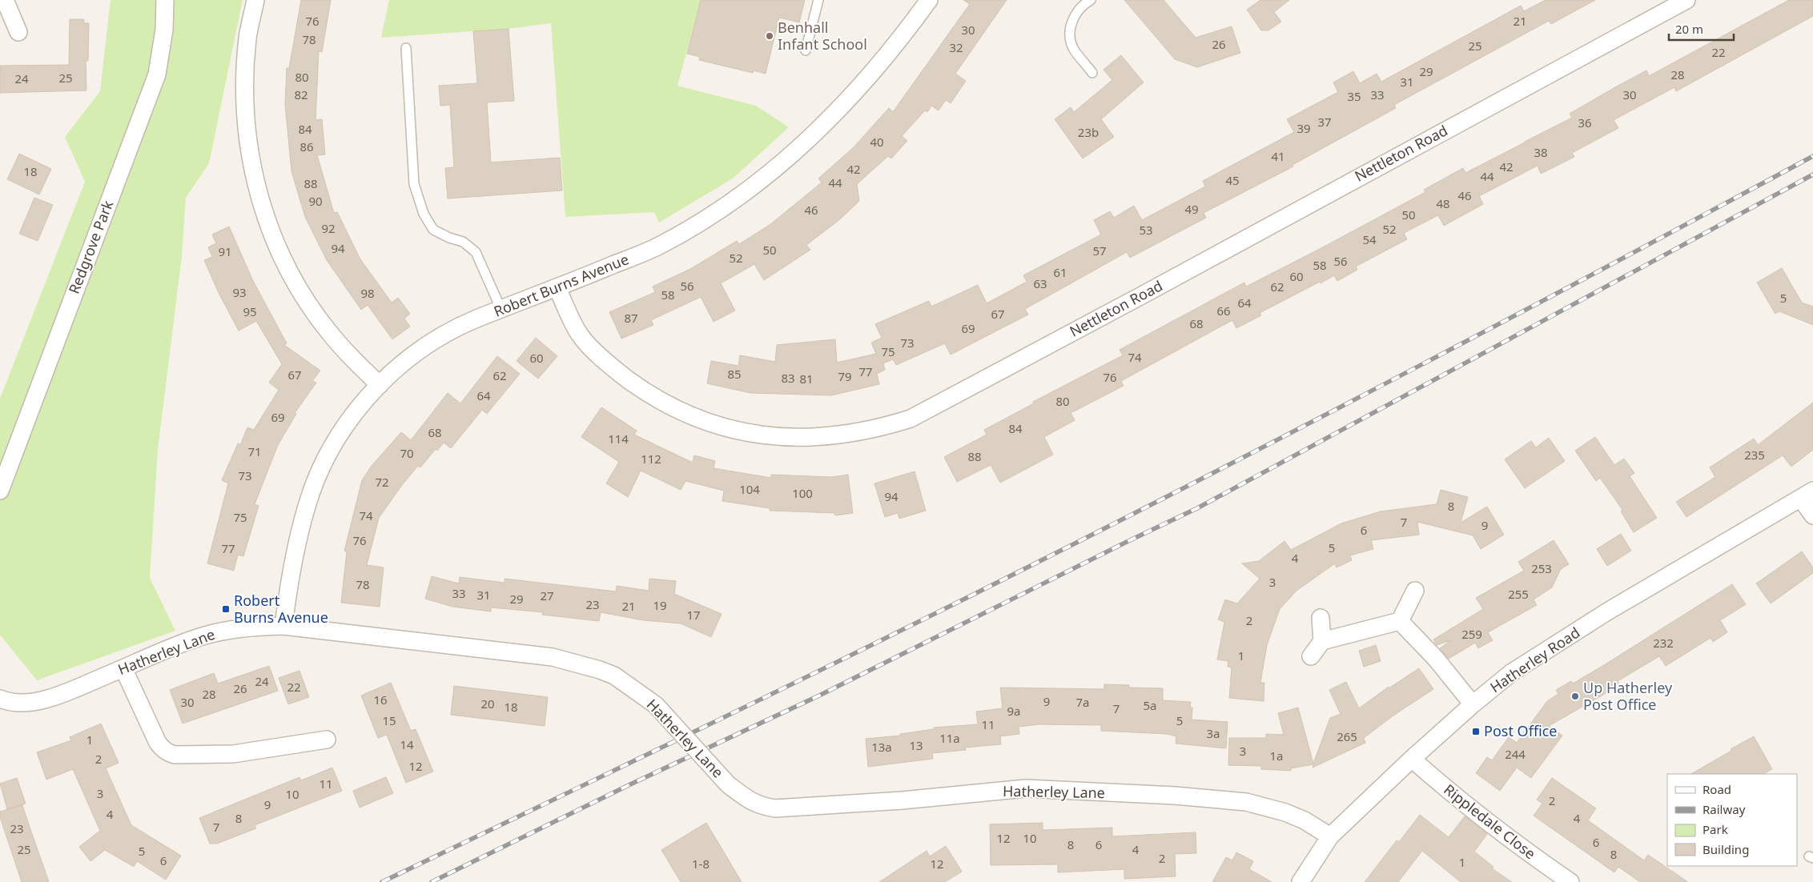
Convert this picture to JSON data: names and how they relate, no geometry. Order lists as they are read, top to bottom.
{
  "streets": {
    "street": [
      "Nettleton Road",
      "Redgrove Park",
      "Robert Burns Avenue",
      "Hatherley Lane",
      "Hatherley Road",
      "Rippledale Close"
    ]
  },
  "crossings": [
    ["Nettleton Road", "Robert Burns Avenue"],
    ["Robert Burns Avenue", "Hatherley Lane"],
    ["Hatherley Lane", "Hatherley Road"],
    ["Hatherley Road", "Rippledale Close"]
  ],
  "places": {
    "other": ["Benhall Infant School", "Up Hatherley Post Office"],
    "transit": ["Robert Burns Avenue", "Post Office"]
  },
  "house_numbers": [
    "76",
    "21",
    "30",
    "78",
    "26",
    "25",
    "32",
    "22",
    "29",
    "28",
    "80",
    "25",
    "24",
    "31",
    "82",
    "33",
    "30",
    "35",
    "37",
    "36",
    "39",
    "84",
    "23b",
    "40",
    "86",
    "38",
    "41",
    "42",
    "42",
    "18",
    "44",
    "45",
    "44",
    "88",
    "46",
    "90",
    "48",
    "49",
    "46",
    "50",
    "92",
    "52",
    "53",
    "54",
    "94",
    "50",
    "57",
    "91",
    "52",
    "56",
    "58",
    "61",
    "60",
    "63",
    "56",
    "62",
    "93",
    "98",
    "58",
    "5",
    "64",
    "66",
    "95",
    "67",
    "87",
    "68",
    "69",
    "73",
    "75",
    "74",
    "60",
    "77",
    "85",
    "67",
    "62",
    "79",
    "76",
    "83",
    "81",
    "64",
    "80",
    "69",
    "84",
    "68",
    "114",
    "71",
    "70",
    "235",
    "88",
    "112",
    "73",
    "72",
    "104",
    "100",
    "94",
    "8",
    "74",
    "75",
    "7",
    "9",
    "6",
    "76",
    "5",
    "77",
    "4",
    "253",
    "3",
    "78",
    "33",
    "255",
    "31",
    "27",
    "29",
    "23",
    "19",
    "21",
    "17",
    "2",
    "259",
    "232",
    "1",
    "24",
    "22",
    "26",
    "28",
    "16",
    "9",
    "30",
    "7a",
    "20",
    "5a",
    "18",
    "7",
    "9a",
    "15",
    "5",
    "11",
    "3a",
    "265",
    "11a",
    "1",
    "14",
    "13",
    "13a",
    "3",
    "244",
    "1a",
    "2",
    "12",
    "11",
    "3",
    "10",
    "2",
    "9",
    "4",
    "8",
    "4",
    "7",
    "23",
    "12",
    "10",
    "6",
    "8",
    "6",
    "25",
    "4",
    "5",
    "8",
    "2",
    "6",
    "1",
    "1-8",
    "12"
  ],
  "legend": [
    "Road",
    "Railway",
    "Park",
    "Building"
  ],
  "scale_bar": "20 m"
}
